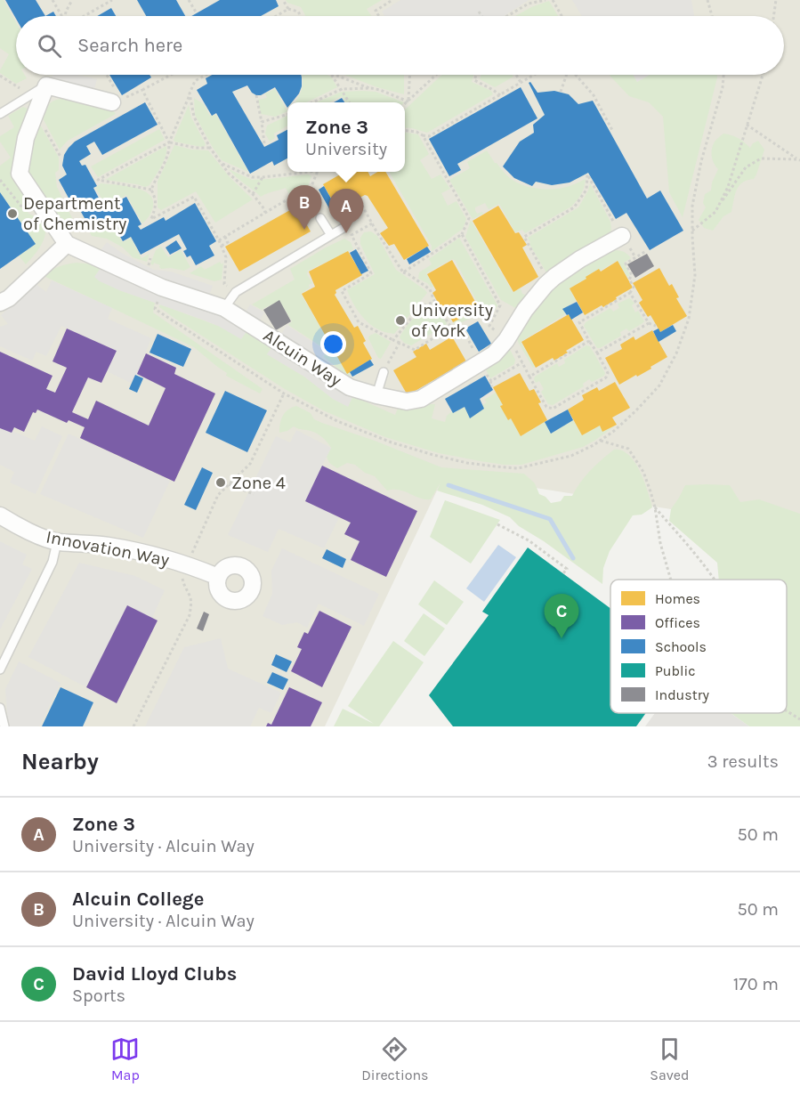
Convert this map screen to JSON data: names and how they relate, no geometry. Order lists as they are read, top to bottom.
{
  "streets": {
    "street": ["Alcuin Way", "Innovation Way"]
  },
  "places": ["Department of Chemistry", "University of York", "Zone 4"],
  "legend": [
    "Homes",
    "Offices",
    "Schools",
    "Public",
    "Industry"
  ],
  "page": {
    "search": "Search here",
    "popup": ["Zone 3", "University"],
    "pins": ["B", "A", "C"],
    "heading": ["Nearby", "3 results"],
    "list": [
      {
        "mark": "A",
        "name": "Zone 3",
        "note": "University · Alcuin Way",
        "value": "50 m"
      },
      {
        "mark": "B",
        "name": "Alcuin College",
        "note": "University · Alcuin Way",
        "value": "50 m"
      },
      {
        "mark": "C",
        "name": "David Lloyd Clubs",
        "note": "Sports",
        "value": "170 m"
      }
    ],
    "nav": ["Map", "Directions", "Saved"]
  }
}
